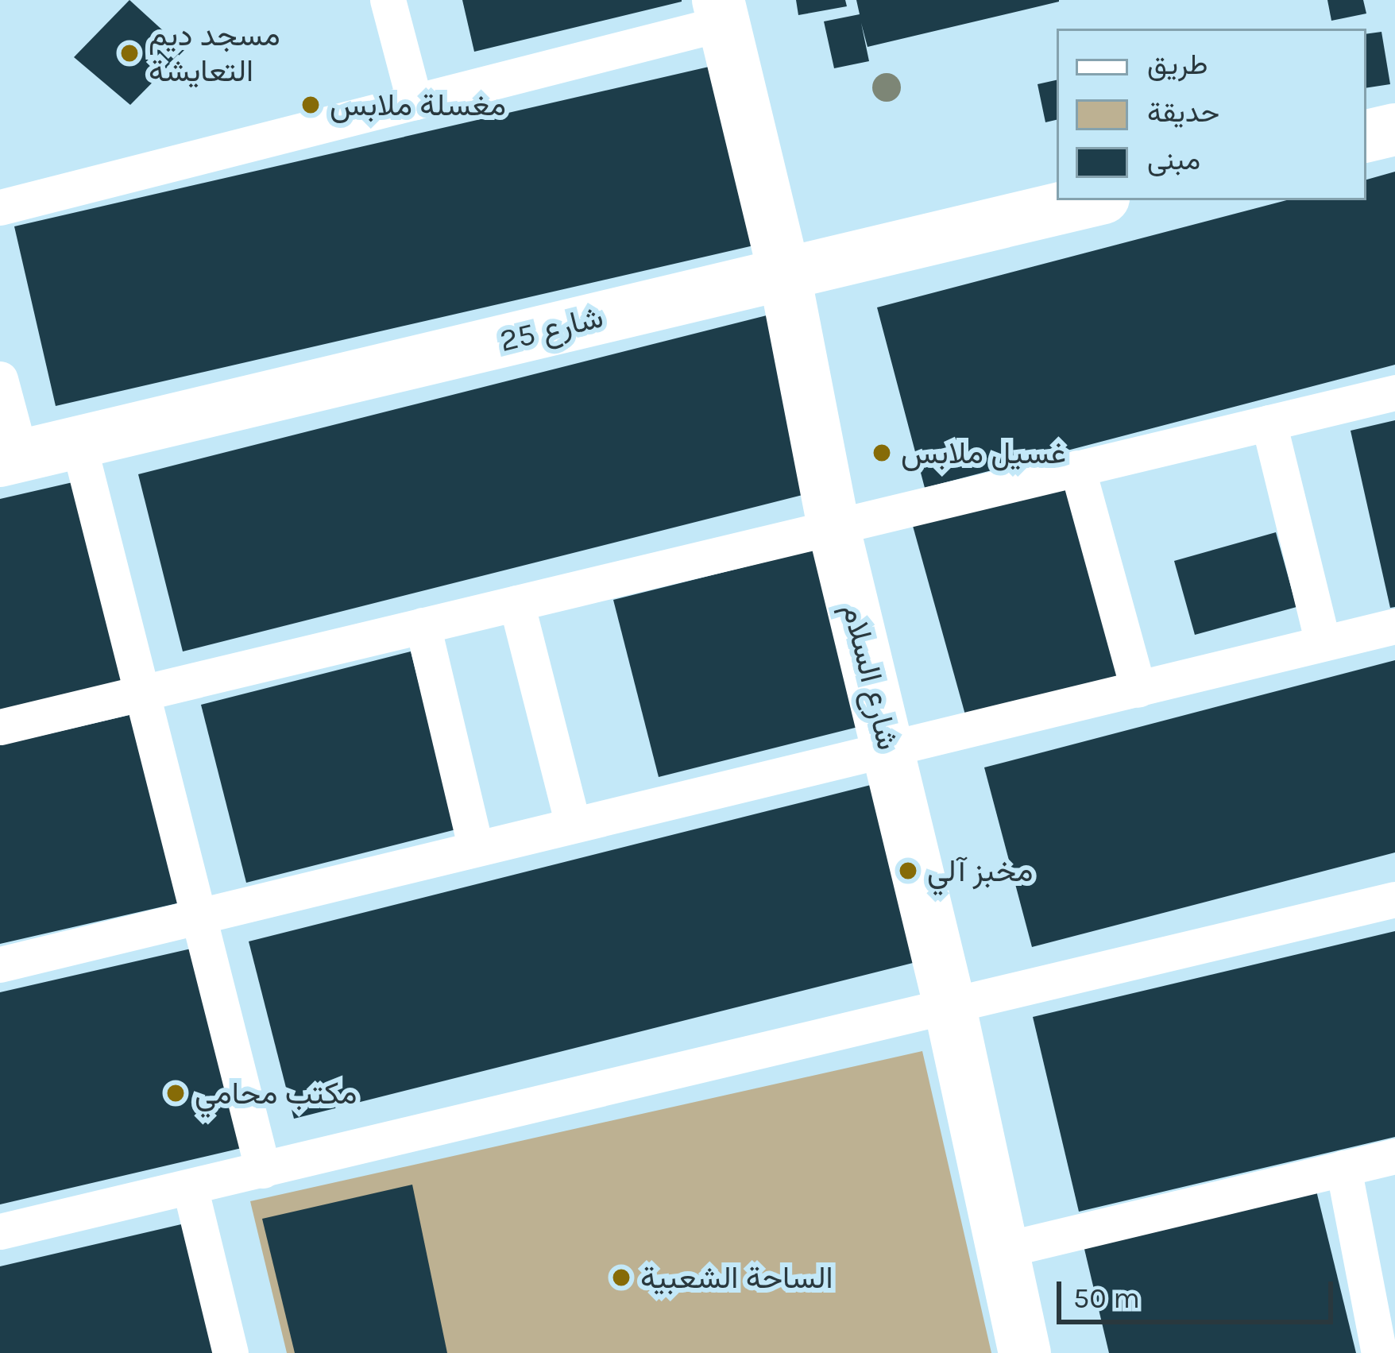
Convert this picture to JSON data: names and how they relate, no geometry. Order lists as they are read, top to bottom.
{
  "streets": {
    "street": ["شارع 25", "شارع السلام"]
  },
  "crossings": [
    ["شارع 25", "شارع السلام"]
  ],
  "places": [
    "مسجد ديم التعايشة",
    "مغسلة ملابس",
    "غسيل ملابس",
    "مخبز آلي",
    "مكتب محامي",
    "الساحة الشعبية"
  ],
  "legend": ["طريق", "حديقة", "مبنى"],
  "scale_bar": "50 m"
}
